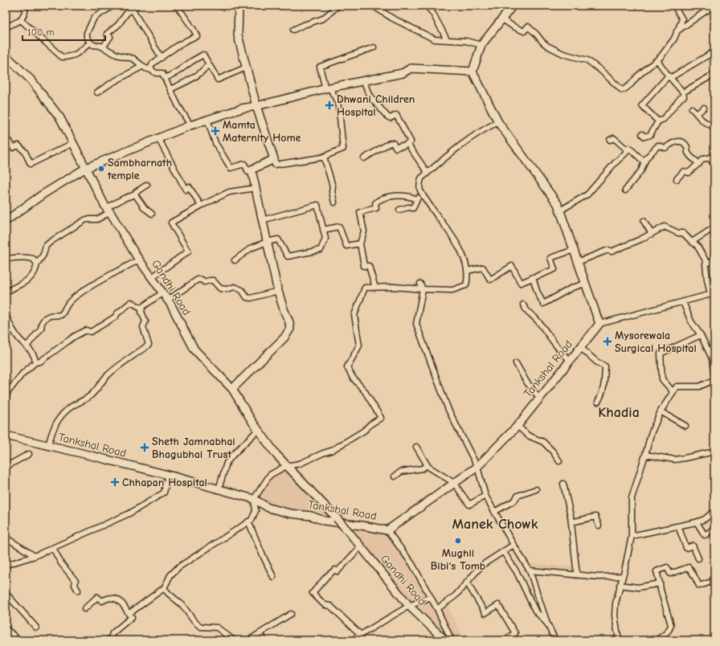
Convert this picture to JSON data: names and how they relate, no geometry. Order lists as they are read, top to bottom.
{
  "streets": {
    "street": ["Gandhi Road", "Tankshal Road"]
  },
  "districts": ["Khadia", "Manek Chowk"],
  "places": {
    "health": [
      "Dhwani Children Hospital",
      "Mamta Maternity Home",
      "Mysorewala Surgical Hospital",
      "Sheth Jamnabhai Bhagubhai Trust",
      "Chhapan Hospital"
    ],
    "other": ["Sambharnath temple", "Mughli Bibi's Tomb"]
  },
  "scale_bar": "100 m"
}
